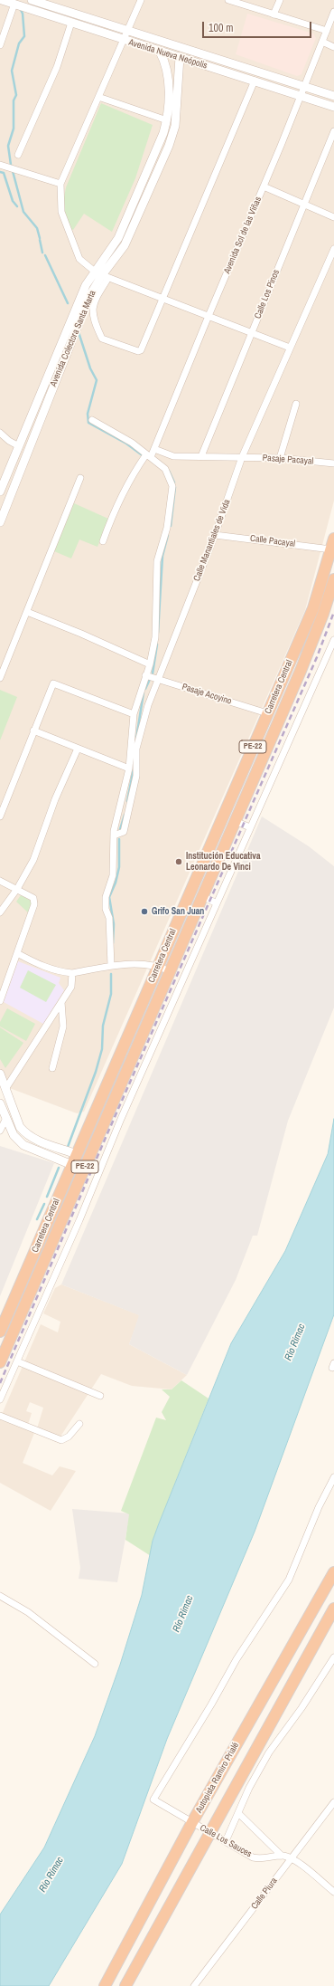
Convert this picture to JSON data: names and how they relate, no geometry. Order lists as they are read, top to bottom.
{
  "streets": {
    "highway": ["Carretera Central", "PE-22", "Autopista Ramiro Prialé"],
    "street": [
      "Avenida Nueva Neópolis",
      "Avenida Sol de las Viñas",
      "Calle Los Pinos",
      "Avenida Colectora Santa Marta",
      "Pasaje Pacayal",
      "Calle Manantiales de Vida",
      "Calle Pacayal",
      "Pasaje Acoyino",
      "Calle Los Sauces",
      "Calle Piura"
    ]
  },
  "crossings": [
    ["Avenida Nueva Neópolis", "Avenida Sol de las Viñas"],
    ["Avenida Nueva Neópolis", "Avenida Colectora Santa Marta"],
    ["Avenida Sol de las Viñas", "Pasaje Pacayal"],
    ["Calle Los Pinos", "Pasaje Pacayal"],
    ["Pasaje Pacayal", "Calle Manantiales de Vida"],
    ["Calle Manantiales de Vida", "Calle Pacayal"],
    ["Calle Manantiales de Vida", "Pasaje Acoyino"],
    ["Calle Pacayal", "Carretera Central"],
    ["Carretera Central", "Pasaje Acoyino"],
    ["Autopista Ramiro Prialé", "Calle Los Sauces"],
    ["Calle Los Sauces", "Calle Piura"]
  ],
  "water": ["Río Rímac"],
  "places": ["Institución Educativa Leonardo De Vinci", "Grifo San Juan"],
  "scale_bar": "100 m"
}
